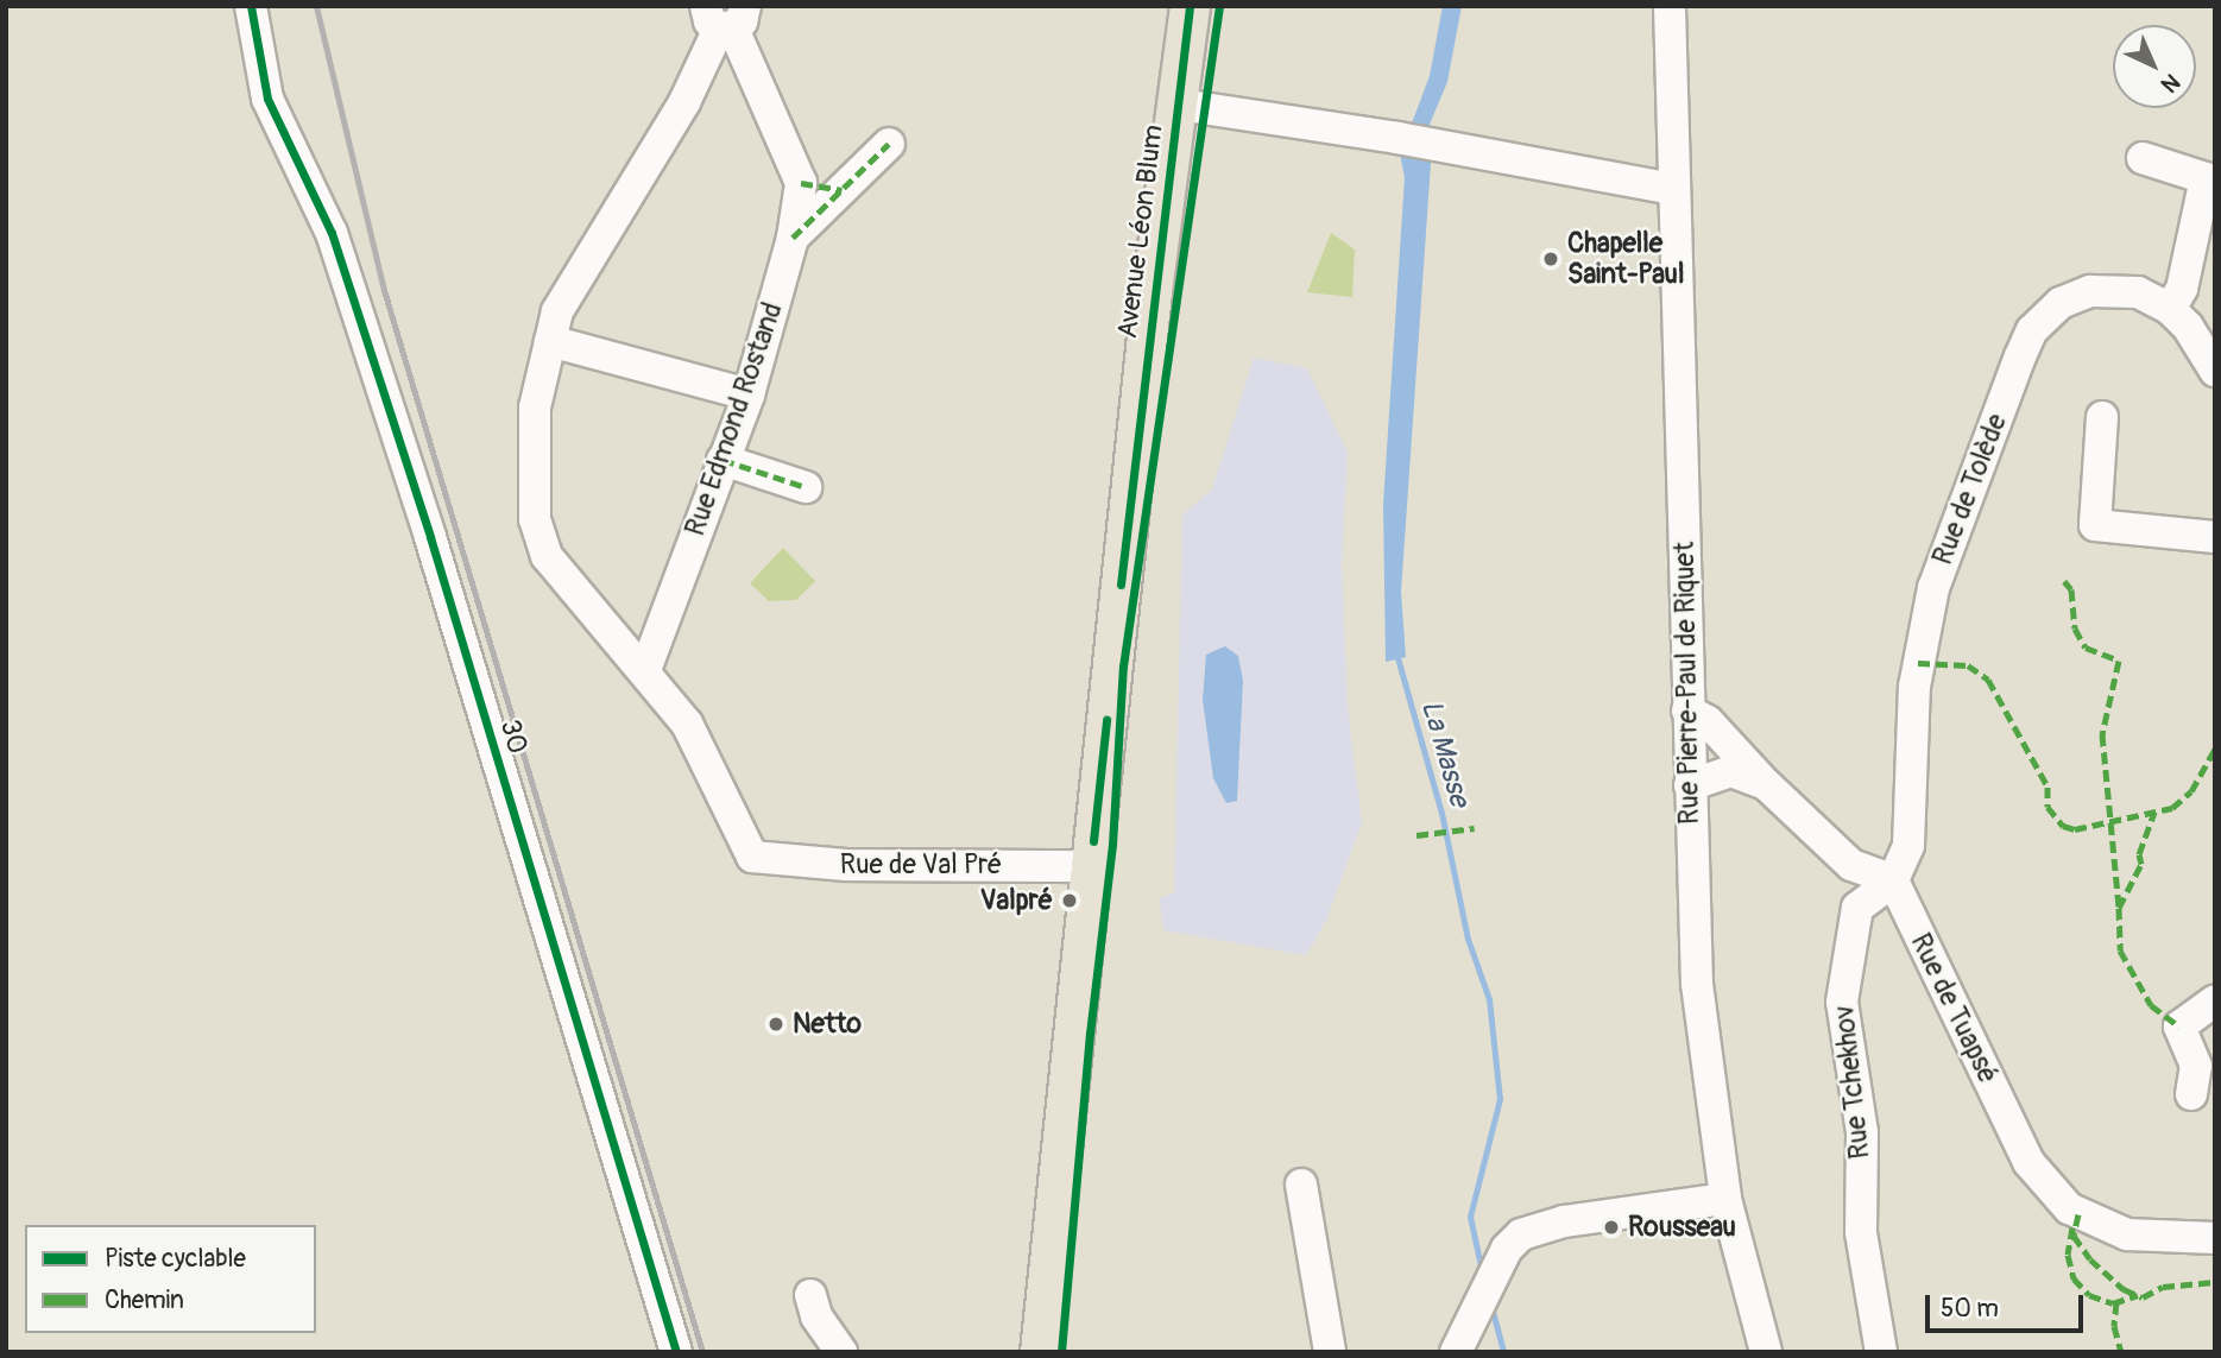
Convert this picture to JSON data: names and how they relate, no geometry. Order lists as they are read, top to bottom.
{
  "streets": {
    "main road": ["Avenue Léon Blum"],
    "street": [
      "Rue Edmond Rostand",
      "Rue de Tolède",
      "Rue Pierre-Paul de Riquet",
      "30",
      "Rue de Val Pré",
      "Rue de Tuapsé",
      "Rue Tchekhov"
    ]
  },
  "crossings": [
    ["Avenue Léon Blum", "Rue de Val Pré"],
    ["Rue Edmond Rostand", "Rue de Val Pré"],
    ["Rue de Tolède", "Rue de Tuapsé"],
    ["Rue de Tolède", "Rue Tchekhov"],
    ["Rue de Tuapsé", "Rue Tchekhov"]
  ],
  "water": ["La Masse"],
  "places": [
    "Chapelle Saint-Paul",
    "Valpré",
    "Netto",
    "Rousseau"
  ],
  "legend": ["Piste cyclable", "Chemin"],
  "scale_bar": "50 m",
  "north": "bottom right"
}
